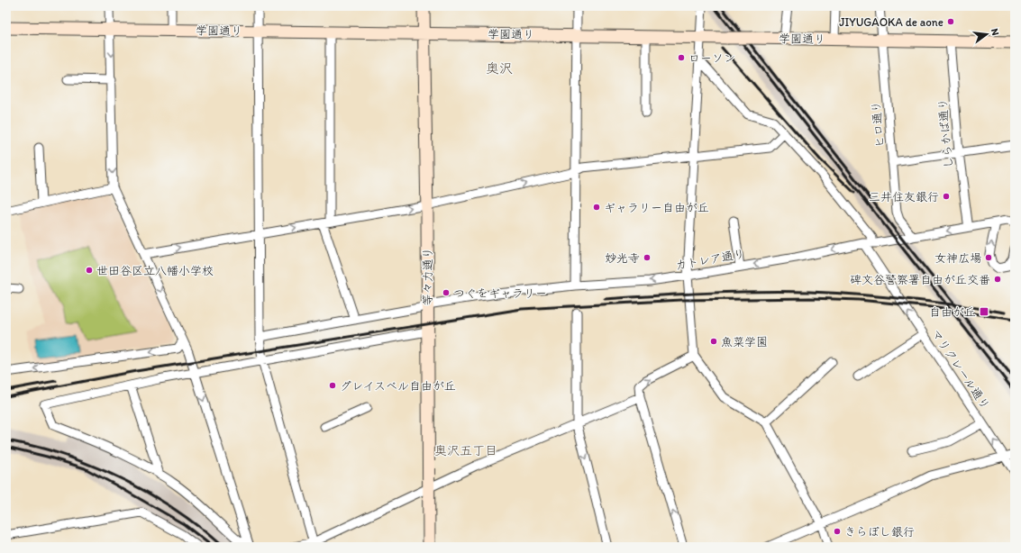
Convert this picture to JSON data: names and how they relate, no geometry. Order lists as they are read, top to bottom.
{
  "streets": {
    "street": [
      "学園通り",
      "ヒロ通り",
      "しらかば通り",
      "カトレア通り",
      "等々力通り",
      "マリクレール通り"
    ]
  },
  "crossings": [
    ["学園通り", "ヒロ通り"],
    ["学園通り", "しらかば通り"],
    ["学園通り", "等々力通り"],
    ["ヒロ通り", "カトレア通り"],
    ["カトレア通り", "等々力通り"],
    ["カトレア通り", "マリクレール通り"]
  ],
  "one_way": ["カトレア通り", "マリクレール通り"],
  "districts": ["奥沢", "奥沢五丁目"],
  "places": {
    "other": [
      "JIYUGAOKA de aone",
      "ローソン",
      "三井住友銀行",
      "ギャラリー自由が丘",
      "妙光寺",
      "女神広場",
      "世田谷区立八幡小学校",
      "碑文谷警察署自由が丘交番",
      "つぐをギャラリー",
      "魚菜学園",
      "グレイスベル自由が丘",
      "きらぼし銀行"
    ],
    "transit": ["自由が丘"]
  },
  "north": "right"
}
